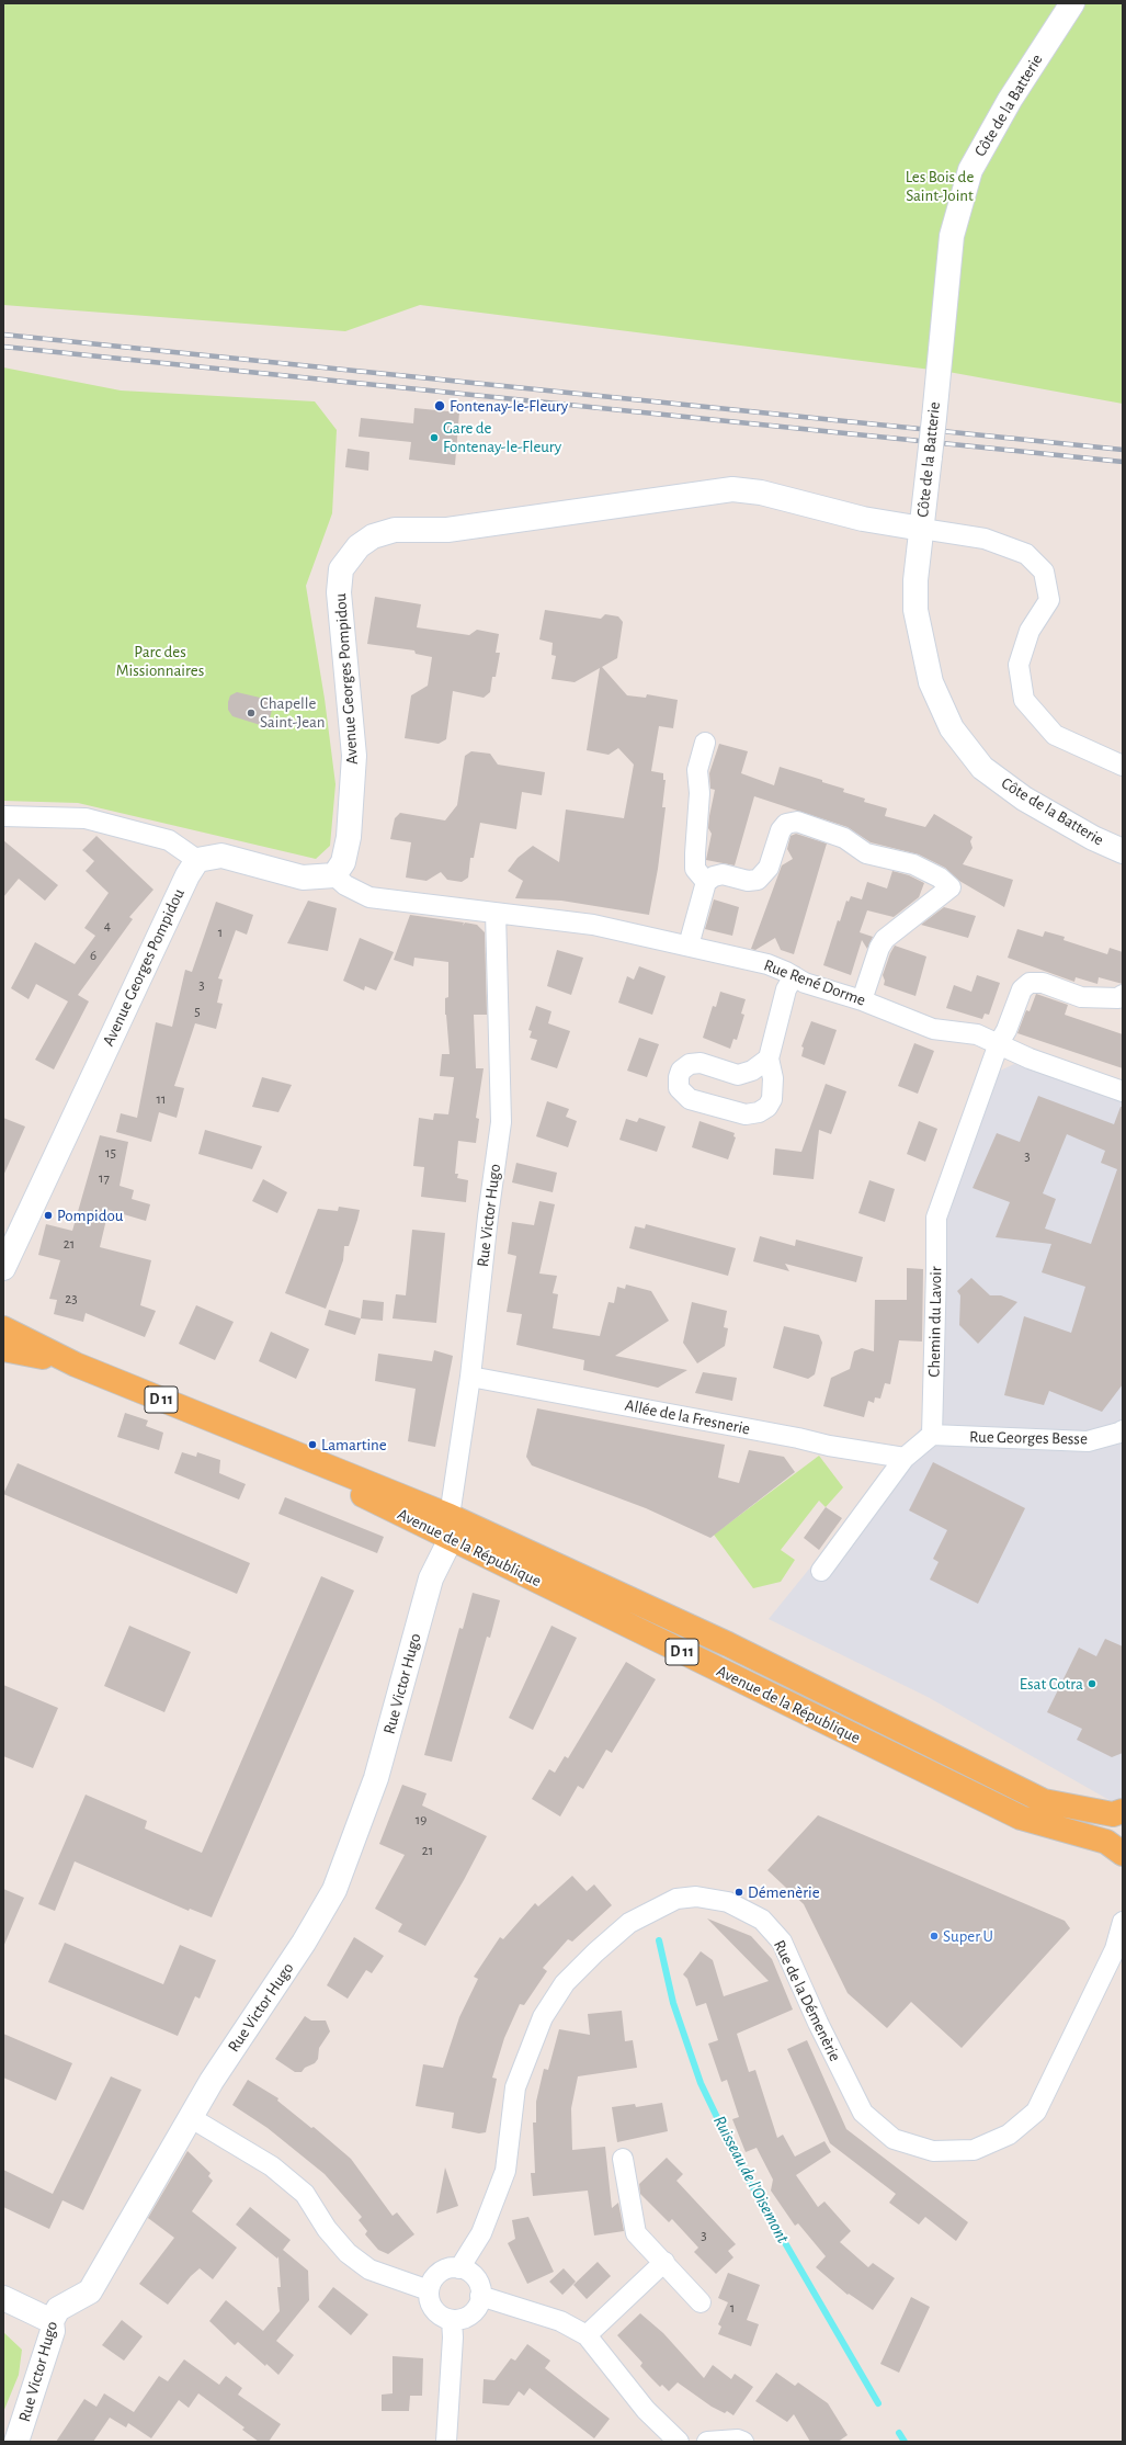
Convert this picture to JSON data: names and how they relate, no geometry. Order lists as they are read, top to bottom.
{
  "streets": {
    "main road": ["D 11", "Avenue de la République"],
    "street": [
      "Côte de la Batterie",
      "Avenue Georges Pompidou",
      "Rue René Dorme",
      "Rue Victor Hugo",
      "Chemin du Lavoir",
      "Allée de la Fresnerie",
      "Rue Georges Besse",
      "Rue de la Démenèrie"
    ]
  },
  "crossings": [
    ["Côte de la Batterie", "Avenue Georges Pompidou"],
    ["Avenue Georges Pompidou", "Rue René Dorme"],
    ["Rue René Dorme", "Rue Victor Hugo"],
    ["Rue René Dorme", "Chemin du Lavoir"],
    ["Rue Victor Hugo", "Allée de la Fresnerie"],
    ["Rue Victor Hugo", "Avenue de la République"],
    ["Chemin du Lavoir", "Rue Georges Besse"]
  ],
  "water": ["Ruisseau de l'Oisemont"],
  "parks": ["Les Bois de Saint-Joint", "Parc des Missionnaires"],
  "places": [
    "Fontenay-le-Fleury",
    "Gare de Fontenay-le-Fleury",
    "Chapelle Saint-Jean",
    "Pompidou",
    "Lamartine",
    "Esat Cotra",
    "Démenèrie",
    "Super U"
  ],
  "house_numbers": [
    "4",
    "1",
    "6",
    "3",
    "5",
    "11",
    "15",
    "3",
    "17",
    "21",
    "23",
    "19",
    "21",
    "3",
    "1"
  ]
}
